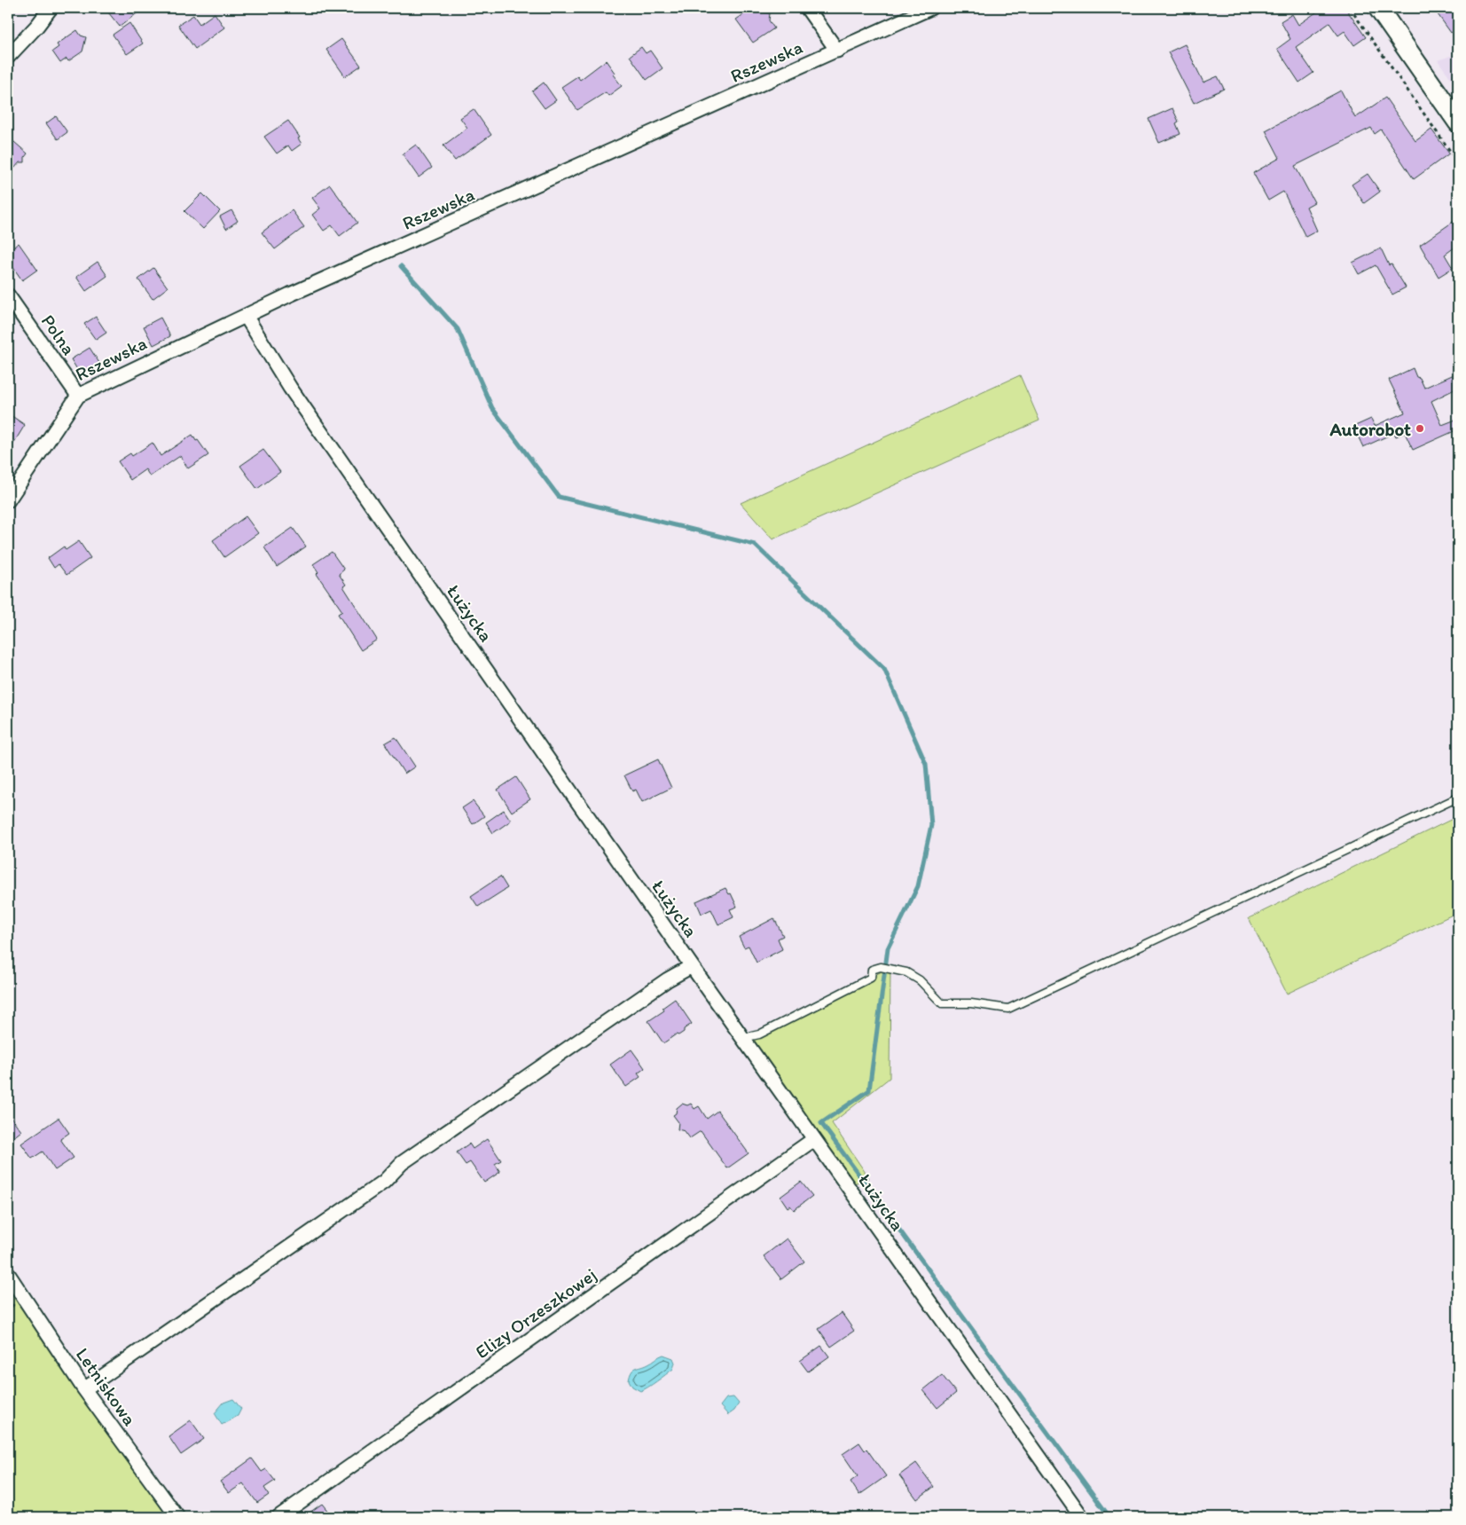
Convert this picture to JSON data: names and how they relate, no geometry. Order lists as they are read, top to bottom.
{
  "streets": {
    "street": [
      "Rszewska",
      "Polna",
      "Łużycka",
      "Elizy Orzeszkowej",
      "Letniskowa"
    ]
  },
  "crossings": [
    ["Rszewska", "Polna"],
    ["Rszewska", "Łużycka"],
    ["Łużycka", "Elizy Orzeszkowej"]
  ],
  "places": ["Autorobot"]
}
